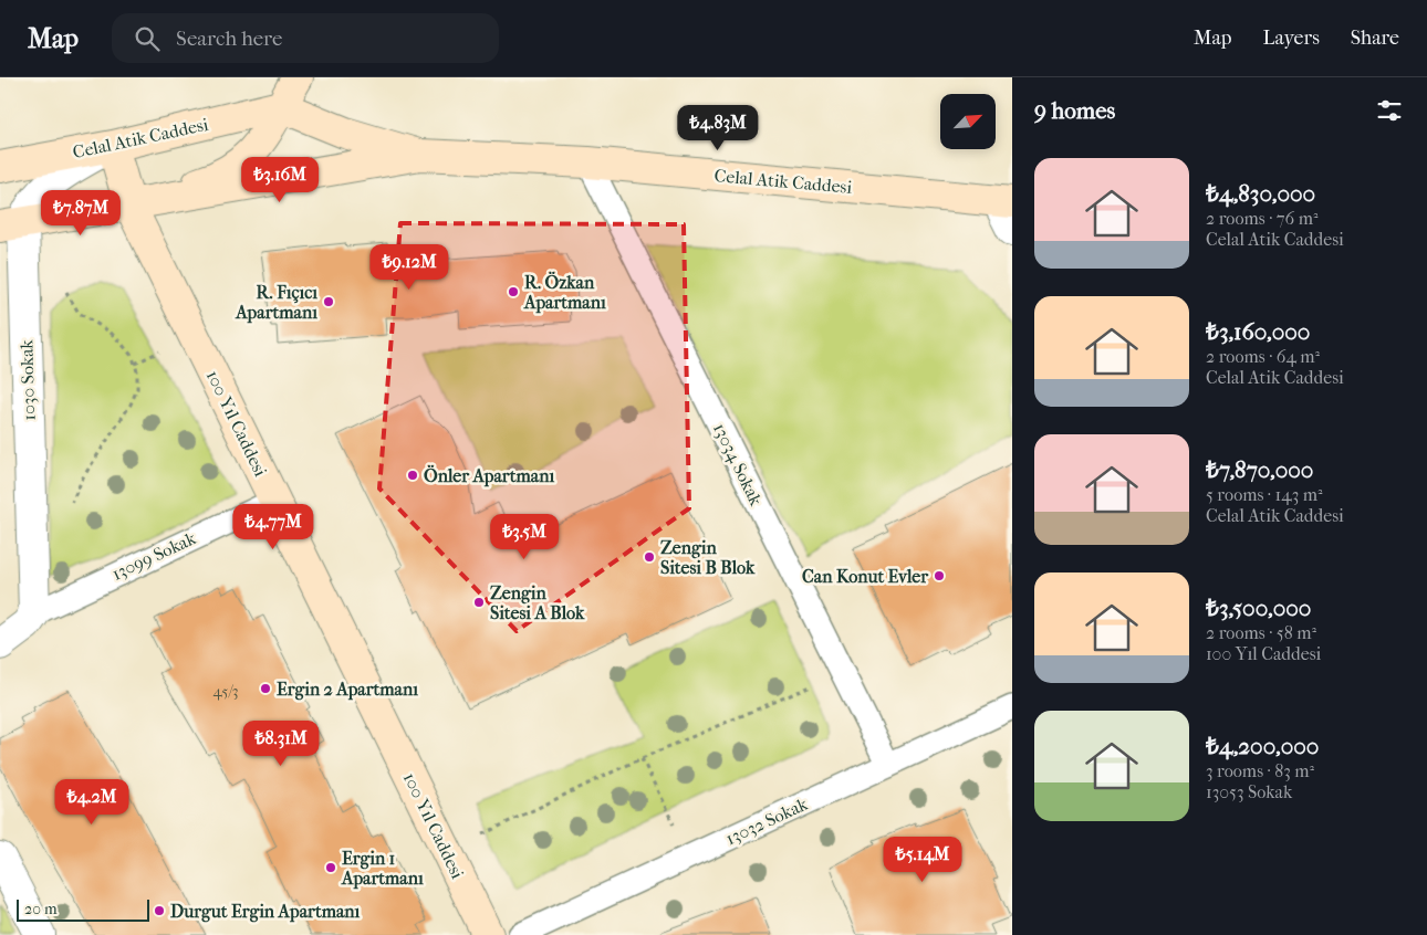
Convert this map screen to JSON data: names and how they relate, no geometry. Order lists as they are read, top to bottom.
{
  "streets": {
    "street": ["Celal Atik Caddesi", "1030 Sokak", "100 Yıl Caddesi"],
    "lane": ["13034 Sokak", "13099 Sokak", "13032 Sokak"]
  },
  "crossings": [
    ["Celal Atik Caddesi", "1030 Sokak"],
    ["Celal Atik Caddesi", "100 Yıl Caddesi"],
    ["Celal Atik Caddesi", "13034 Sokak"],
    ["1030 Sokak", "100 Yıl Caddesi"],
    ["1030 Sokak", "13099 Sokak"],
    ["100 Yıl Caddesi", "13099 Sokak"],
    ["13034 Sokak", "13032 Sokak"]
  ],
  "places": [
    "R. Özkan Apartmanı",
    "R. Fıçıcı Apartmanı",
    "Önler Apartmanı",
    "Zengin Sitesi B Blok",
    "Can Konut Evler",
    "Zengin Sitesi A Blok",
    "Ergin 2 Apartmanı",
    "Ergin 1 Apartmanı",
    "Durgut Ergin Apartmanı"
  ],
  "house_numbers": ["45/3"],
  "scale_bar": "20 m",
  "north": "top right",
  "page": {
    "header": "Map",
    "search": "Search here",
    "nav": ["Map", "Layers", "Share"],
    "heading": "9 homes",
    "price": [
      "₺4.83M",
      "₺3.16M",
      "₺7.87M",
      "₺9.12M",
      "₺4.77M",
      "₺3.5M",
      "₺8.31M",
      "₺4.2M",
      "₺5.14M"
    ],
    "list": [
      {
        "name": "₺4,830,000",
        "note": "2 rooms · 76 m² · Celal Atik Caddesi"
      },
      {
        "name": "₺3,160,000",
        "note": "2 rooms · 64 m² · Celal Atik Caddesi"
      },
      {
        "name": "₺7,870,000",
        "note": "5 rooms · 143 m² · Celal Atik Caddesi"
      },
      {
        "name": "₺3,500,000",
        "note": "2 rooms · 58 m² · 100 Yıl Caddesi"
      },
      {
        "name": "₺4,200,000",
        "note": "3 rooms · 83 m² · 13053 Sokak"
      }
    ],
    "scale": "20 m"
  }
}
